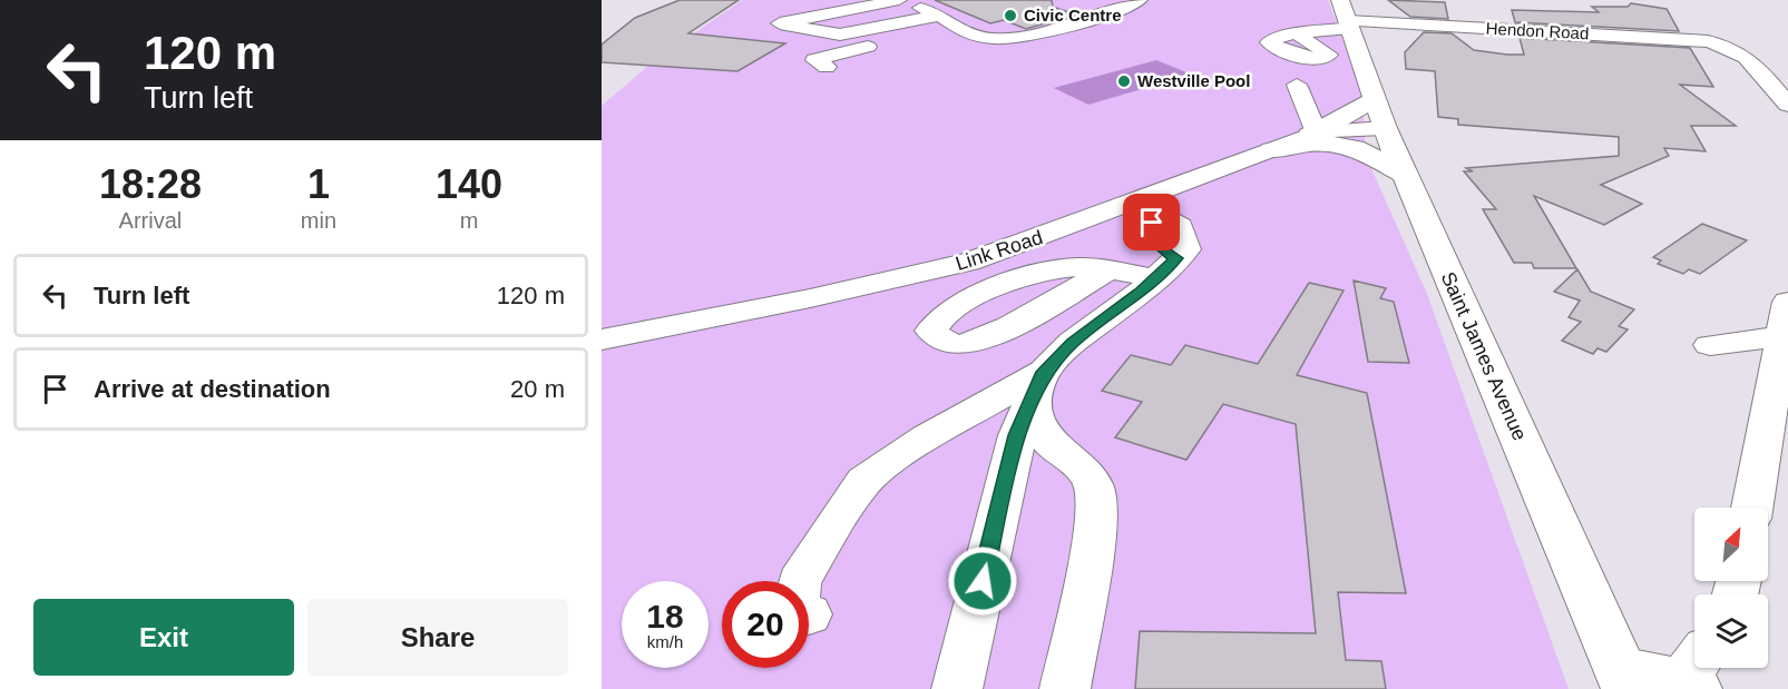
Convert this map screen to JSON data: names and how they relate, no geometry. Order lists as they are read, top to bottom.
{
  "streets": {
    "main road": ["Saint James Avenue"],
    "street": ["Hendon Road", "Link Road"]
  },
  "crossings": [
    ["Hendon Road", "Saint James Avenue"],
    ["Link Road", "Saint James Avenue"]
  ],
  "places": ["Civic Centre", "Westville Pool"],
  "north": "top right",
  "page": {
    "turn": ["120 m", "Turn left"],
    "eta": [
      "18:28",
      "Arrival",
      "1",
      "min",
      "140",
      "m"
    ],
    "list": [
      {
        "name": "Turn left",
        "value": "120 m"
      },
      {
        "name": "Arrive at destination",
        "value": "20 m"
      }
    ],
    "speed": "18 km/h",
    "limit": "20",
    "buttons": ["Exit", "Share"]
  }
}
